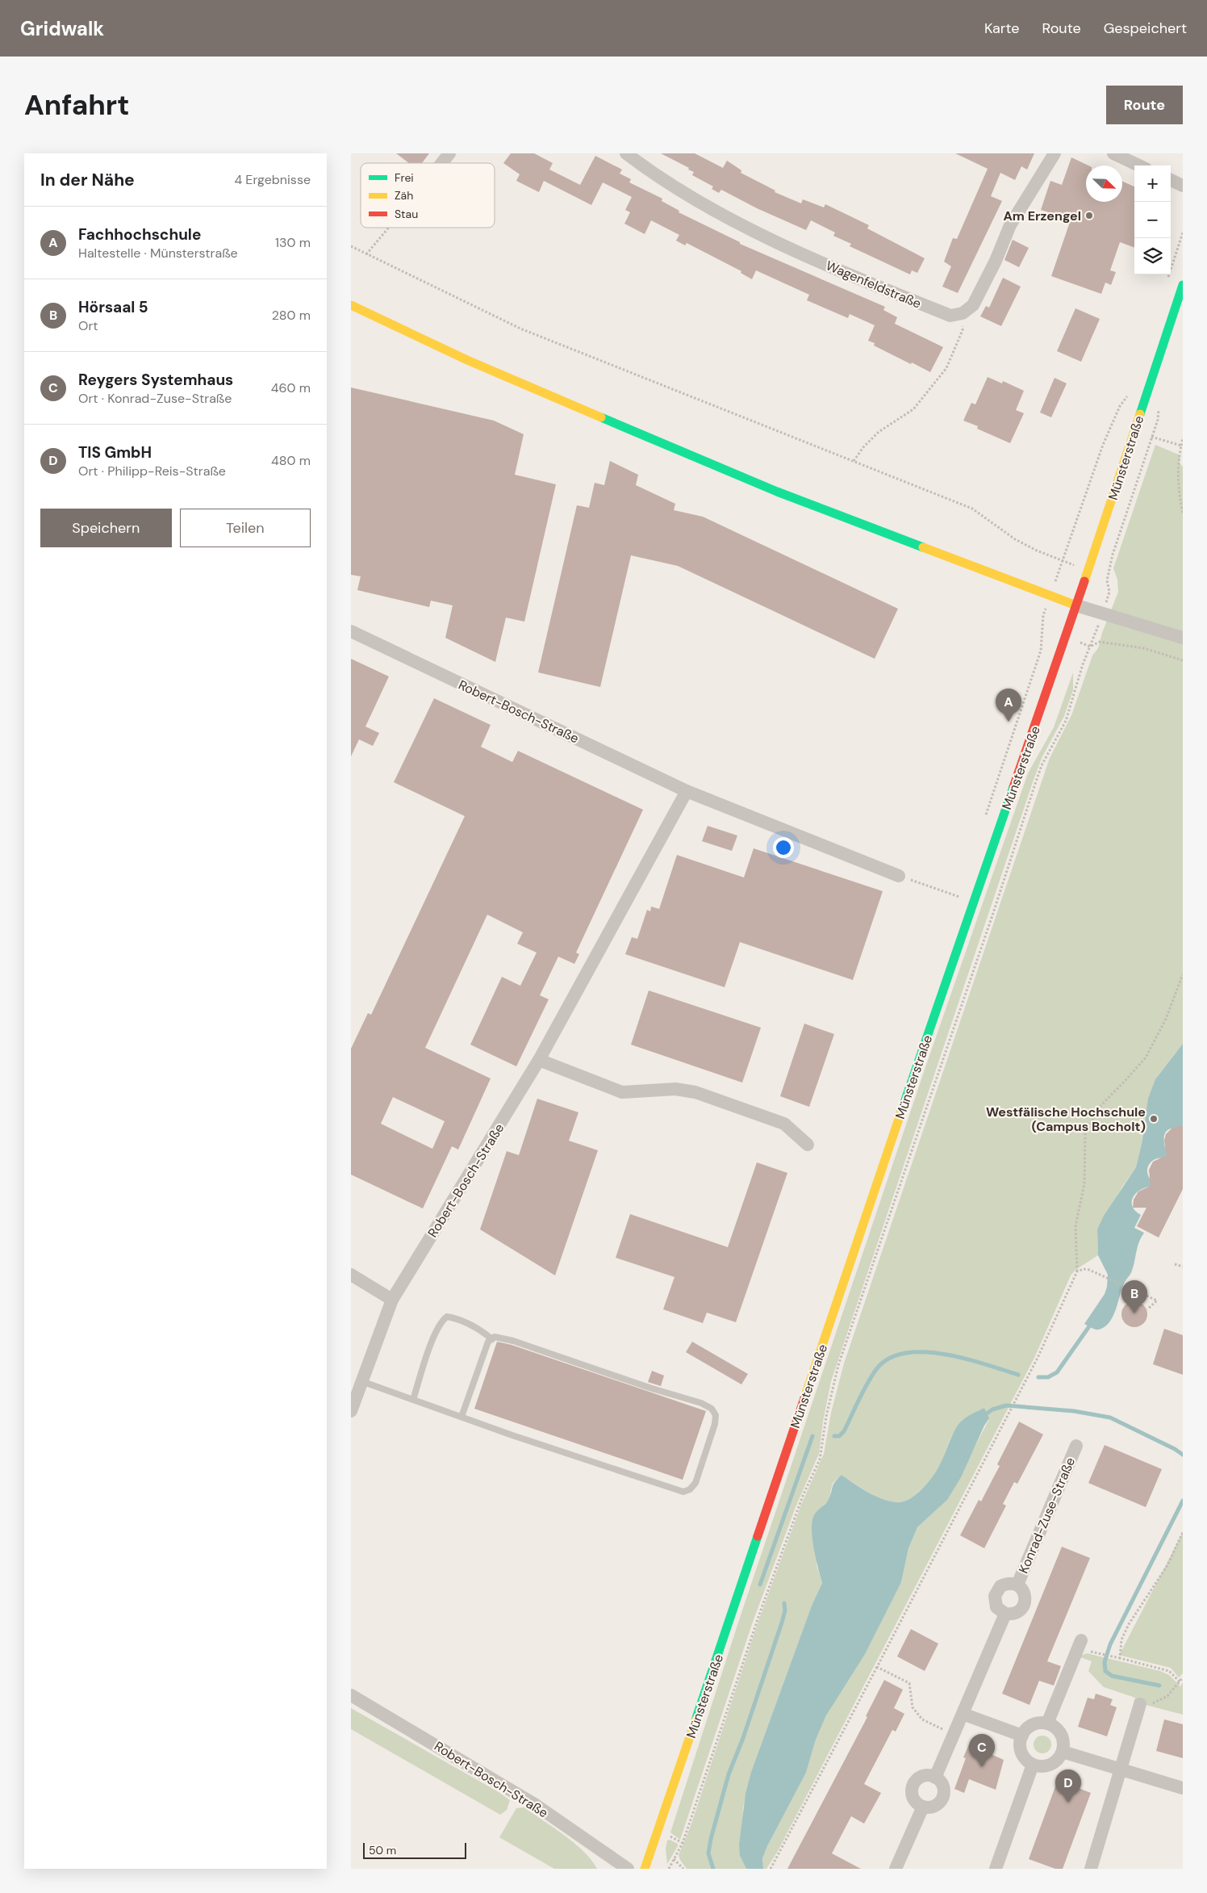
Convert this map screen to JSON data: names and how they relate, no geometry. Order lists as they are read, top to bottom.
{
  "streets": {
    "main road": ["Münsterstraße"],
    "street": ["Wagenfeldstraße", "Robert-Bosch-Straße", "Konrad-Zuse-Straße"]
  },
  "places": ["Am Erzengel", "Westfälische Hochschule (Campus Bocholt)"],
  "legend": ["Frei", "Zäh", "Stau"],
  "scale_bar": "50 m",
  "north": "bottom right",
  "page": {
    "header": "Gridwalk",
    "nav": ["Karte", "Route", "Gespeichert"],
    "buttons": [
      "Route",
      ["Speichern", "Teilen"]
    ],
    "title": "Anfahrt",
    "heading": ["In der Nähe", "4 Ergebnisse"],
    "map_buttons": ["+", "−"],
    "list": [
      {
        "mark": "A",
        "name": "Fachhochschule",
        "note": "Haltestelle · Münsterstraße",
        "value": "130 m"
      },
      {
        "mark": "B",
        "name": "Hörsaal 5",
        "note": "Ort",
        "value": "280 m"
      },
      {
        "mark": "C",
        "name": "Reygers Systemhaus",
        "note": "Ort · Konrad-Zuse-Straße",
        "value": "460 m"
      },
      {
        "mark": "D",
        "name": "TIS GmbH",
        "note": "Ort · Philipp-Reis-Straße",
        "value": "480 m"
      }
    ],
    "pins": [
      "A",
      "B",
      "C",
      "D"
    ],
    "scale": "50 m"
  }
}
